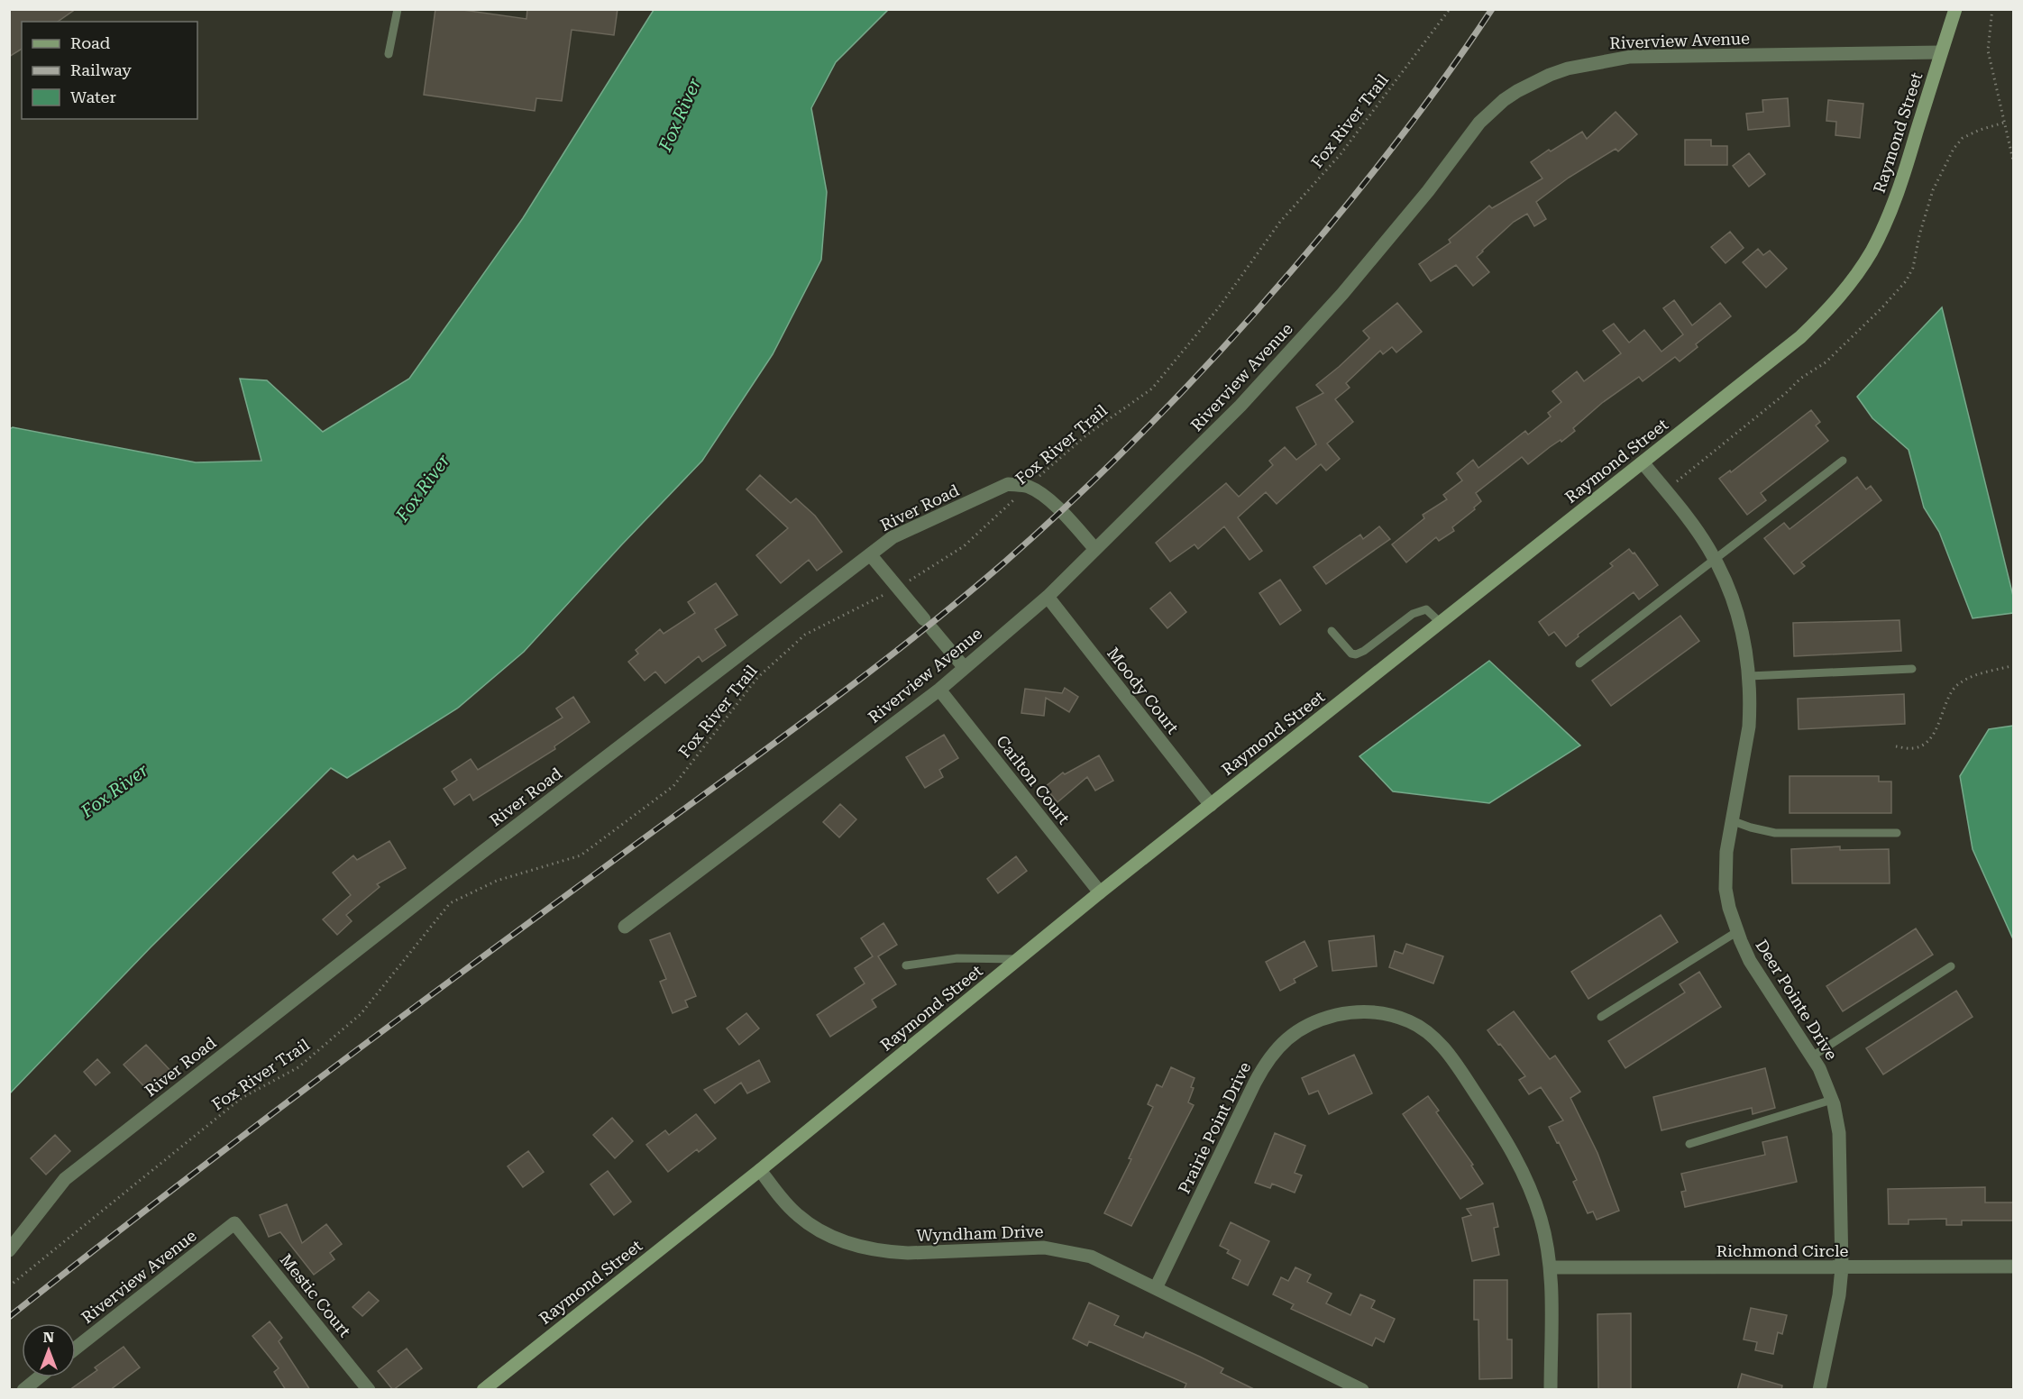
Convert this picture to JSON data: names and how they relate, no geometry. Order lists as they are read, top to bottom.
{
  "streets": {
    "street": [
      "Riverview Avenue",
      "Raymond Street",
      "River Road",
      "Moody Court",
      "Carlton Court",
      "Deer Pointe Drive",
      "Prairie Point Drive",
      "Wyndham Drive",
      "Richmond Circle",
      "Mestic Court"
    ],
    "path": ["Fox River Trail"]
  },
  "crossings": [
    ["Riverview Avenue", "Raymond Street"],
    ["Riverview Avenue", "Moody Court"],
    ["Riverview Avenue", "Carlton Court"],
    ["Riverview Avenue", "Mestic Court"],
    ["Fox River Trail", "River Road"],
    ["Raymond Street", "Moody Court"],
    ["Raymond Street", "Carlton Court"],
    ["Raymond Street", "Deer Pointe Drive"],
    ["Raymond Street", "Wyndham Drive"],
    ["Deer Pointe Drive", "Richmond Circle"],
    ["Prairie Point Drive", "Wyndham Drive"],
    ["Prairie Point Drive", "Richmond Circle"]
  ],
  "water": ["Fox River"],
  "legend": ["Road", "Railway", "Water"],
  "north": "top"
}
